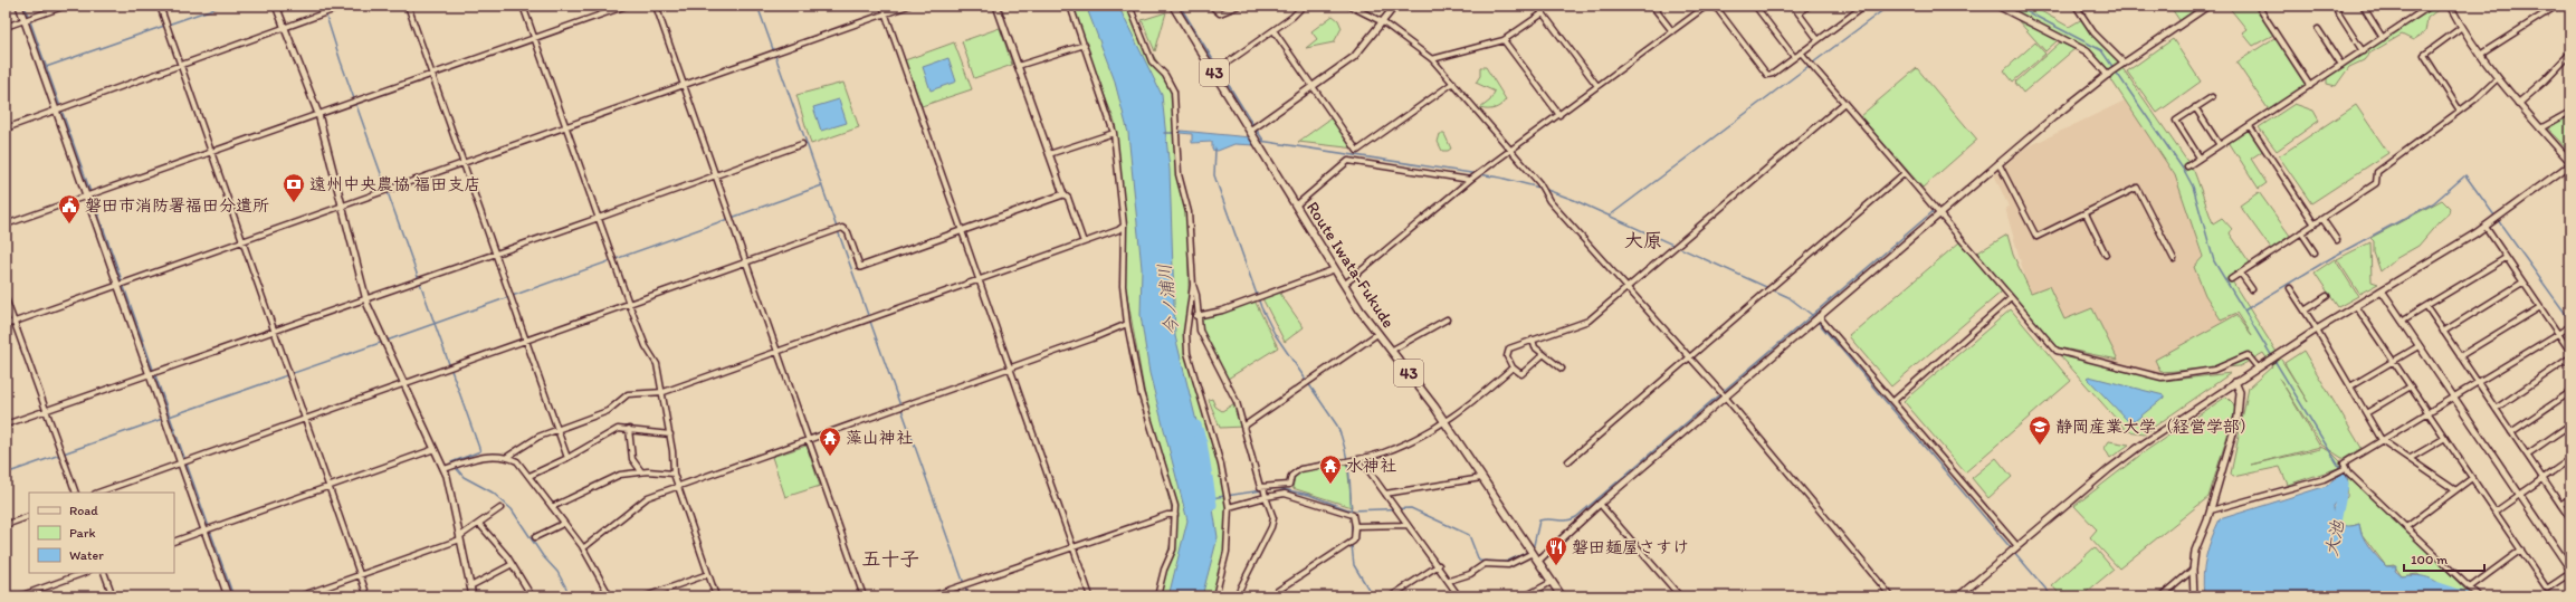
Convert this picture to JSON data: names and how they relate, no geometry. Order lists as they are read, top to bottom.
{
  "streets": {
    "main road": ["43", "Route Iwata-Fukude"]
  },
  "districts": ["大原", "五十子"],
  "water": ["今ノ浦川", "大池"],
  "places": {
    "bank": ["遠州中央農協 福田支店"],
    "public building": ["磐田市消防署福田分遣所"],
    "school or university": ["静岡産業大学（経営学部）"],
    "temple": ["藻山神社", "水神社"],
    "restaurant": ["磐田麺屋さすけ"]
  },
  "legend": ["Road", "Park", "Water"],
  "scale_bar": "100 m"
}
